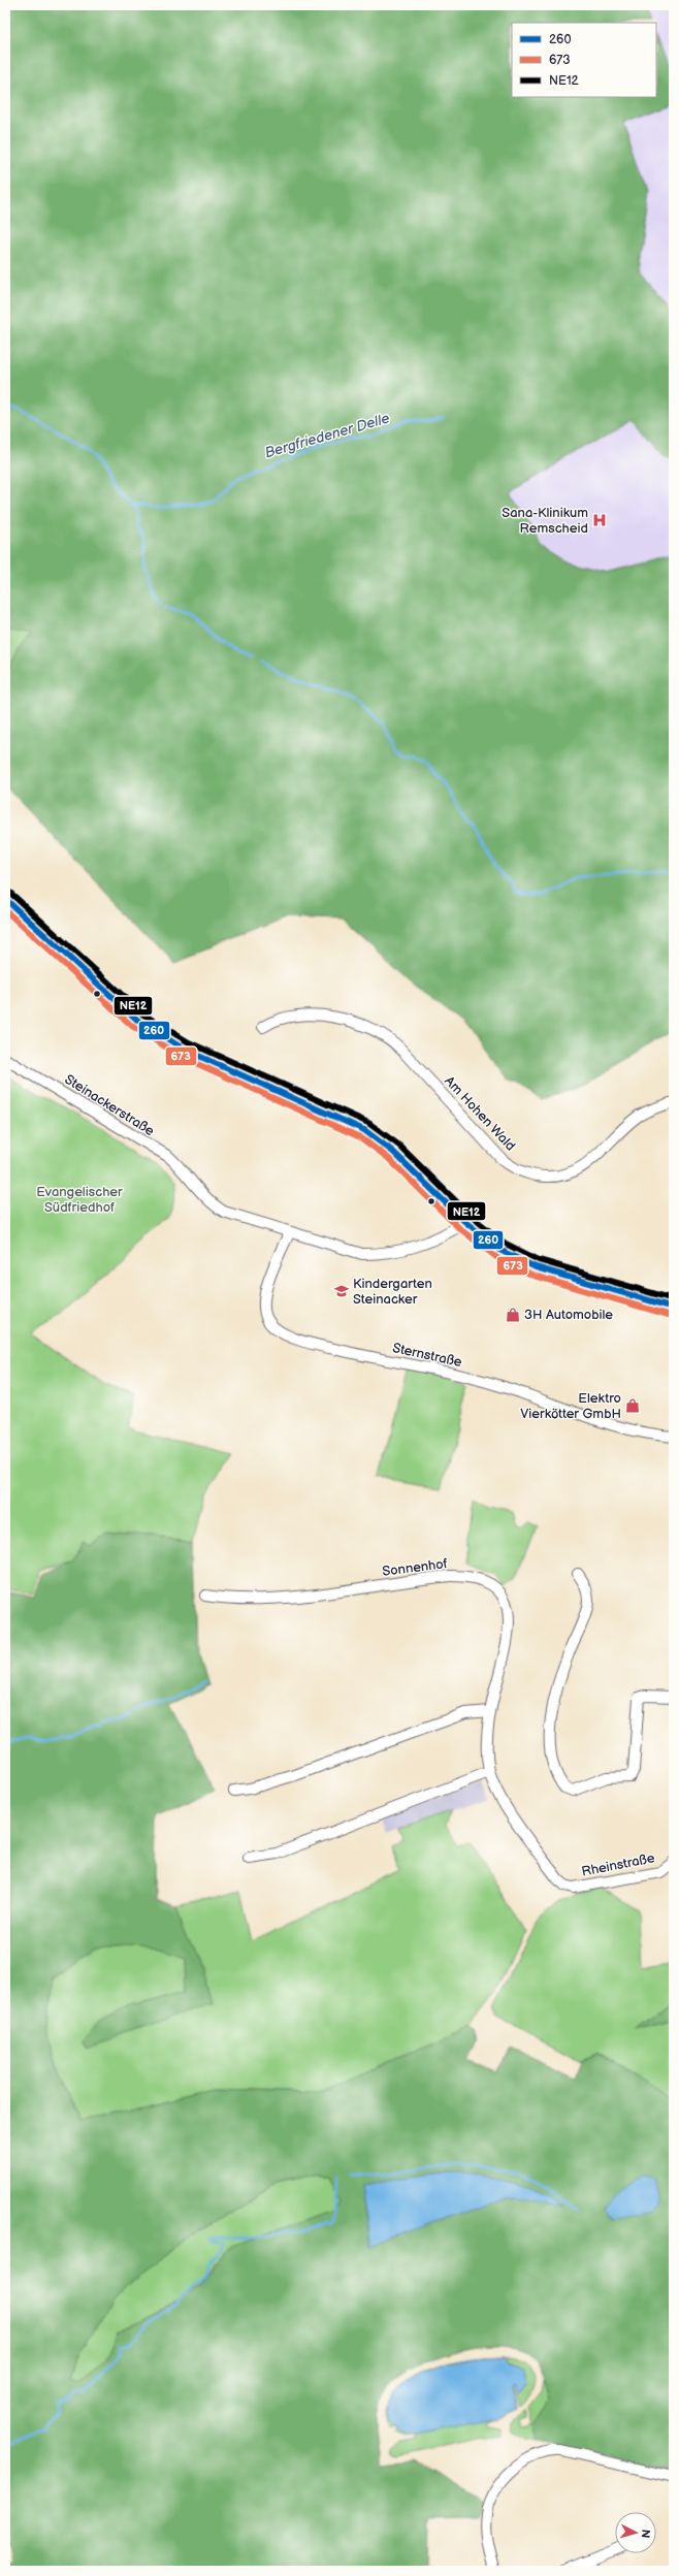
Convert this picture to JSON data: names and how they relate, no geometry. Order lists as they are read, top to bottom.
{
  "streets": {
    "street": [
      "Steinackerstraße",
      "Am Hohen Wald",
      "Sternstraße",
      "Sonnenhof",
      "Rheinstraße"
    ]
  },
  "crossings": [
    ["Steinackerstraße", "Sternstraße"],
    ["Sonnenhof", "Rheinstraße"]
  ],
  "water": ["Bergfriedener Delle"],
  "parks": ["Evangelischer Südfriedhof"],
  "places": {
    "hospital": ["Sana-Klinikum Remscheid"],
    "school or university": ["Kindergarten Steinacker"],
    "shop": ["3H Automobile", "Elektro Vierkötter GmbH"]
  },
  "lines": ["transit line NE12", "transit line 260", "transit line 673"],
  "legend": ["260", "673", "NE12"],
  "north": "right"
}
